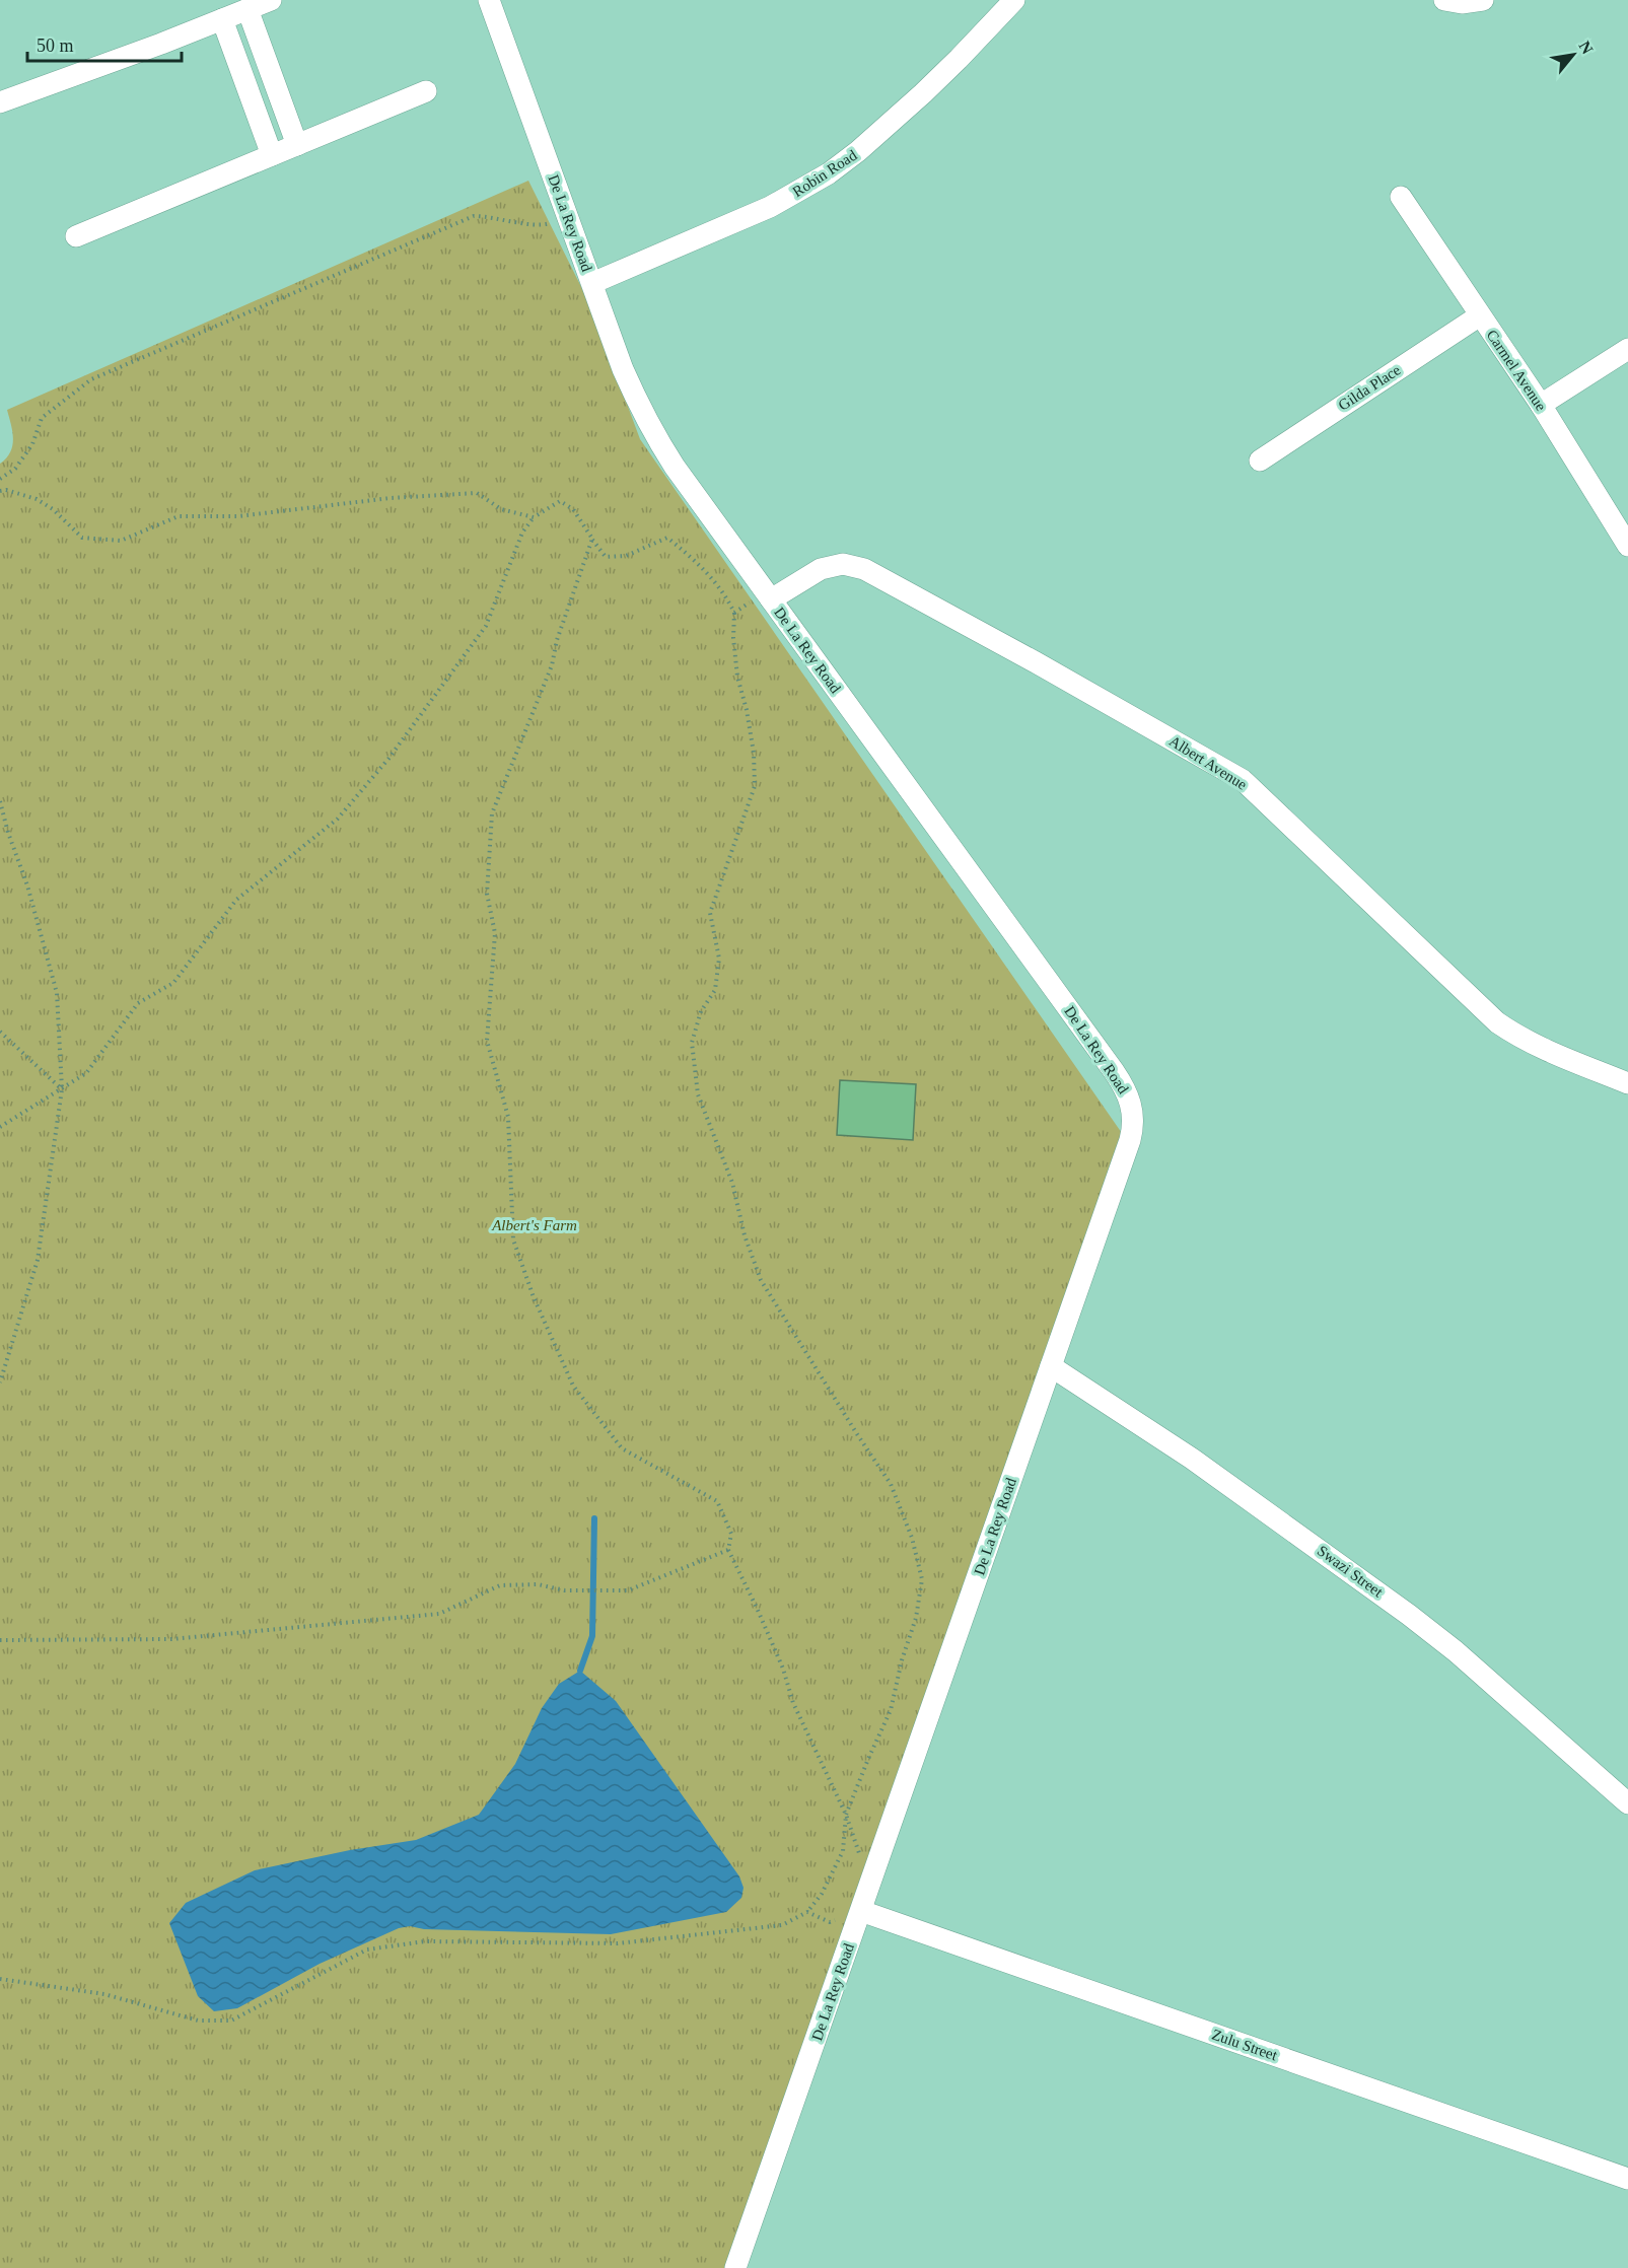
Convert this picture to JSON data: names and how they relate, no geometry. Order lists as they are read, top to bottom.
{
  "streets": {
    "street": [
      "Robin Road",
      "De La Rey Road",
      "Carmel Avenue",
      "Gilda Place",
      "Albert Avenue",
      "Swazi Street",
      "Zulu Street"
    ]
  },
  "crossings": [
    ["Robin Road", "De La Rey Road"],
    ["De La Rey Road", "Albert Avenue"],
    ["De La Rey Road", "Swazi Street"],
    ["De La Rey Road", "Zulu Street"],
    ["Carmel Avenue", "Gilda Place"]
  ],
  "parks": ["Albert's Farm"],
  "scale_bar": "50 m",
  "north": "top right"
}
